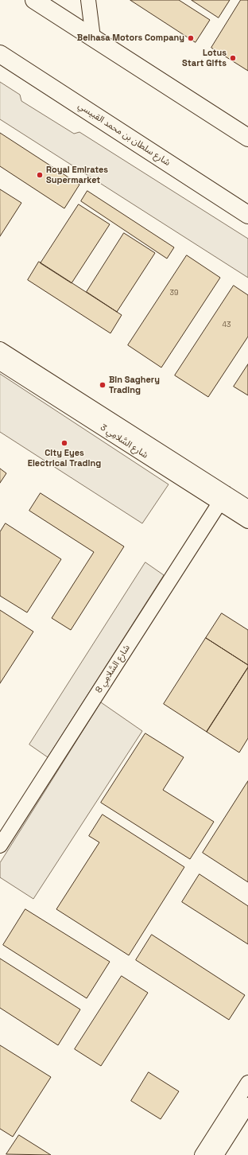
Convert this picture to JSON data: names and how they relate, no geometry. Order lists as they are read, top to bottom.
{
  "streets": {
    "main road": ["شارع سلطان بن محمد القبيسي"],
    "street": ["شارع السَّلامِي 3", "شارع السَّلامِي 8"]
  },
  "crossings": [
    ["شارع السَّلامِي 3", "شارع السَّلامِي 8"]
  ],
  "places": [
    "Belhasa Motors Company",
    "Lotus Start Gifts",
    "Royal Emirates Supermarket",
    "Bin Saghery Trading",
    "City Eyes Electrical Trading"
  ],
  "house_numbers": ["39", "43"]
}
